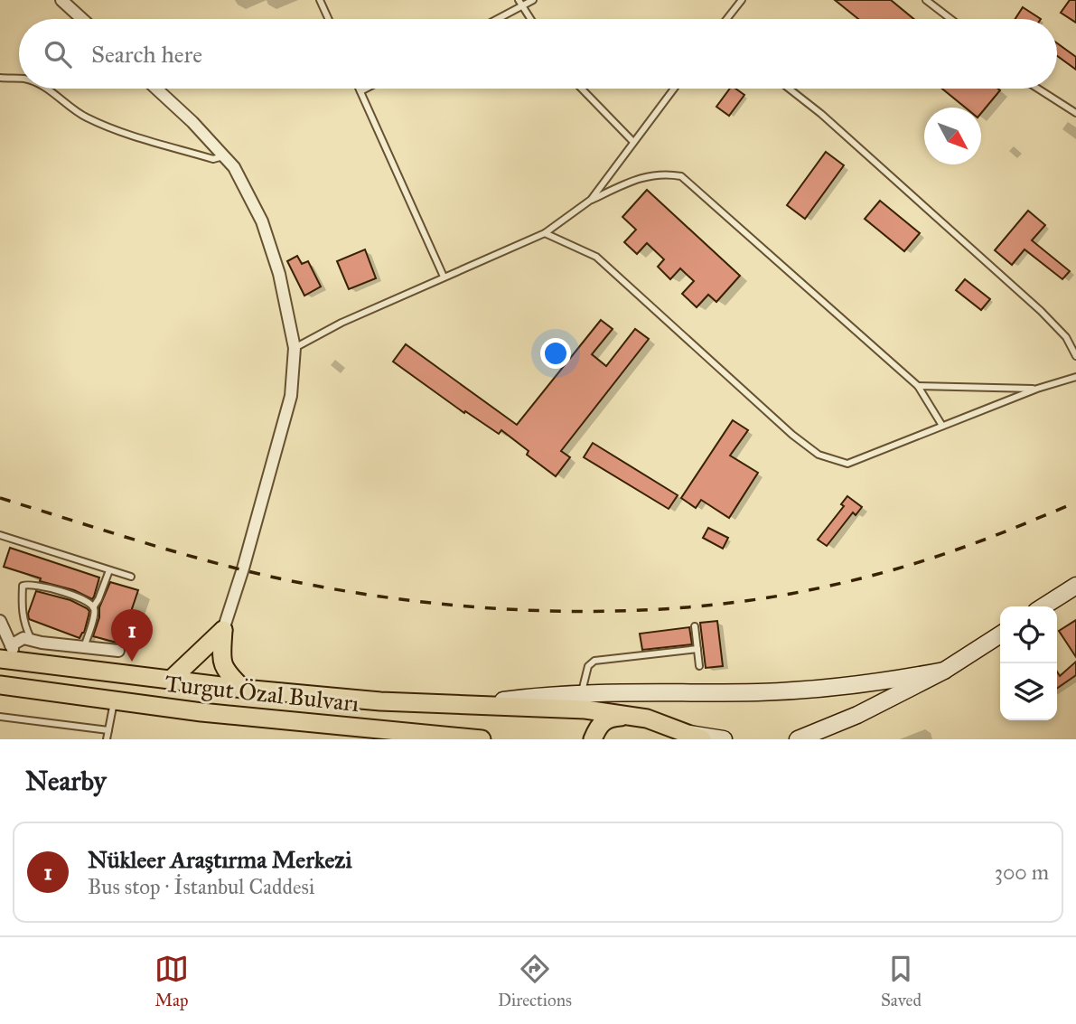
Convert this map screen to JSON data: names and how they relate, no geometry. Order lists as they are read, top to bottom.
{
  "streets": {
    "main road": ["Turgut Özal Bulvarı"]
  },
  "north": "bottom right",
  "page": {
    "search": "Search here",
    "pins": "1",
    "heading": "Nearby",
    "list": [
      {
        "mark": "1",
        "name": "Nükleer Araştırma Merkezi",
        "note": "Bus stop · İstanbul Caddesi",
        "value": "300 m"
      }
    ],
    "nav": ["Map", "Directions", "Saved"]
  }
}
